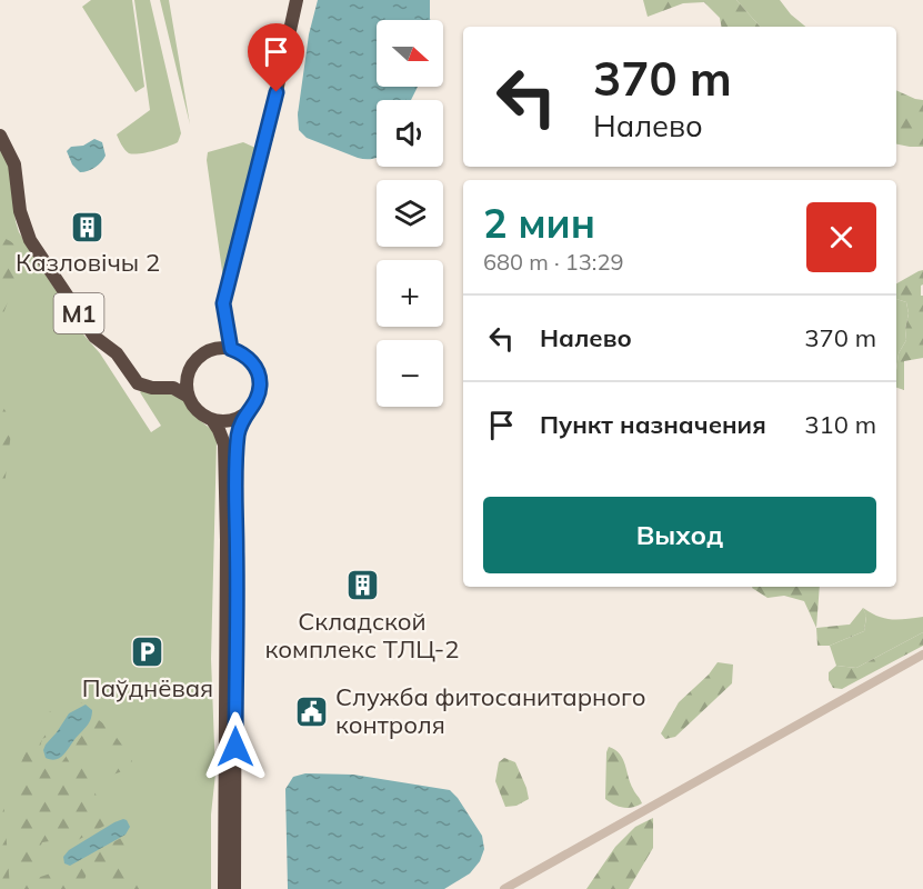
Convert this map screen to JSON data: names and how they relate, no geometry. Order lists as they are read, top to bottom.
{
  "streets": {
    "highway": ["М1"]
  },
  "places": {
    "building": ["Казловічы 2", "Складской комплекс ТЛЦ-2"],
    "parking": ["Паўднёвая"],
    "public building": ["Служба фитосанитарного контроля"]
  },
  "north": "right",
  "page": {
    "map_buttons": ["+", "−"],
    "turn": ["370 m", "Налево"],
    "heading": ["2 мин", "680 m · 13:29"],
    "list": [
      {
        "name": "Налево",
        "value": "370 m"
      },
      {
        "name": "Пункт назначения",
        "value": "310 m"
      }
    ],
    "buttons": "Выход"
  }
}
